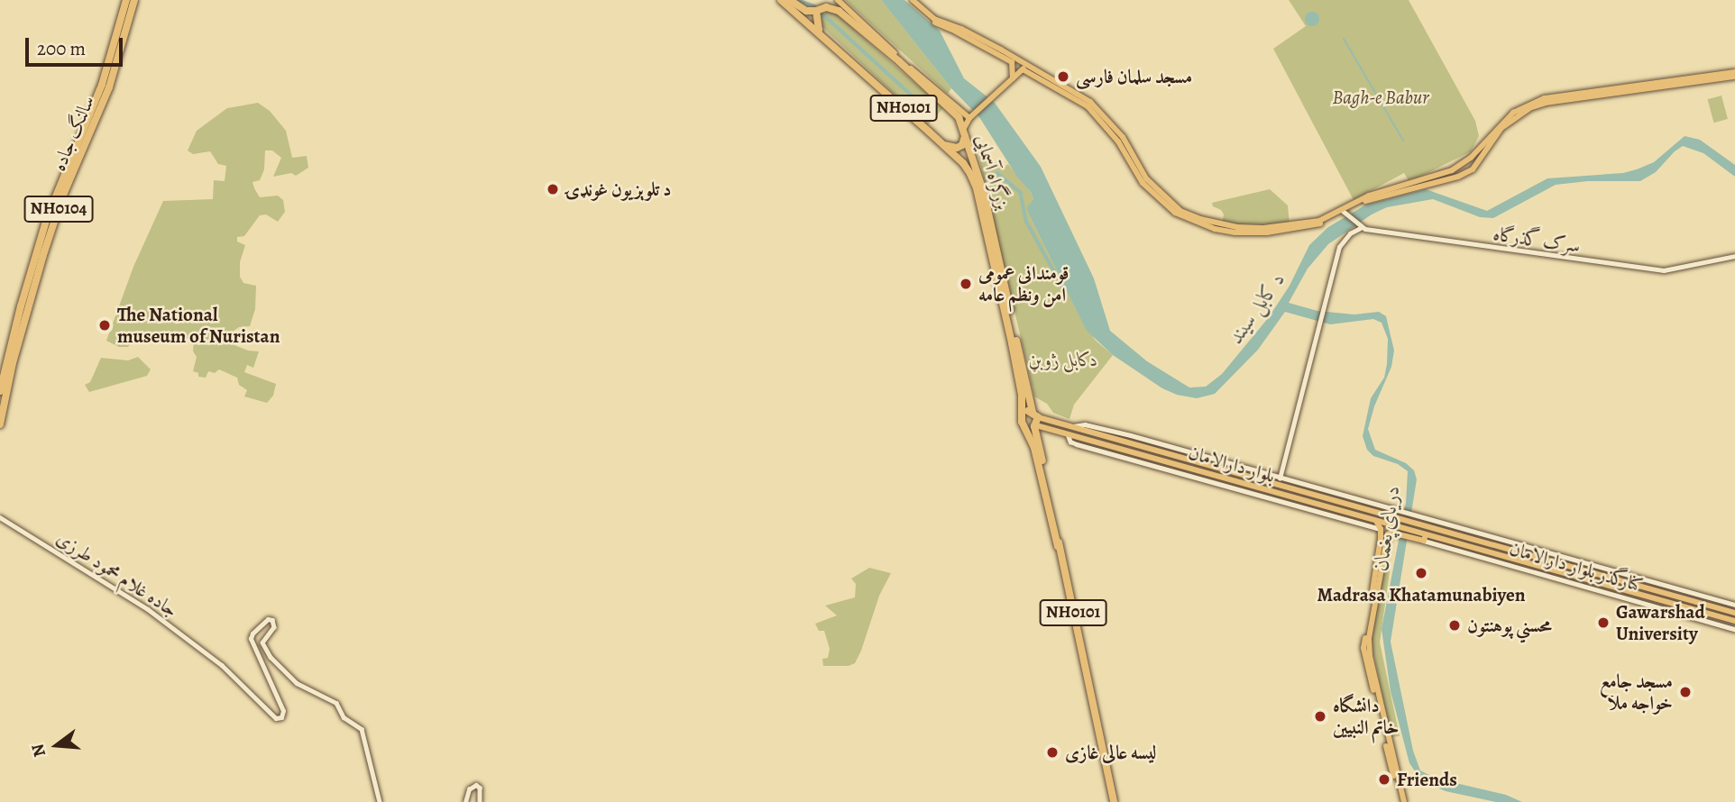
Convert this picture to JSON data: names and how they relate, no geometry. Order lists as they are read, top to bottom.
{
  "streets": {
    "highway": [
      "NH0101",
      "سالنگ جاده",
      "بزرگراه آسمایی",
      "NH0104"
    ],
    "main road": ["بلوار دارالامان"],
    "street": ["سرک گذرگاه", "کنارگذر بلوار دارالامان", "جاده غلام‌ محمود طرزی"]
  },
  "crossings": [
    ["NH0101", "بزرگراه آسمایی"],
    ["NH0101", "بلوار دارالامان"],
    ["بزرگراه آسمایی", "بلوار دارالامان"],
    ["بلوار دارالامان", "کنارگذر بلوار دارالامان"]
  ],
  "water": ["د کابل سيند", "دریای پغمان"],
  "parks": ["Bagh-e Babur", "دکابل ژوبڼ"],
  "places": [
    "مسجد سلمان فارسی",
    "د تلوېزیون غونډۍ",
    "قومندانی عمومی امن ونظم عامه",
    "The National museum of Nuristan",
    "Madrasa Khatamunabiyen",
    "Gawarshad University",
    "محسني پوهنتون",
    "مسجد جامع خواجه ملا",
    "دانشگاه خاتم النبیین",
    "لیسه عالی غازی",
    "Friends"
  ],
  "scale_bar": "200 m",
  "north": "left"
}
